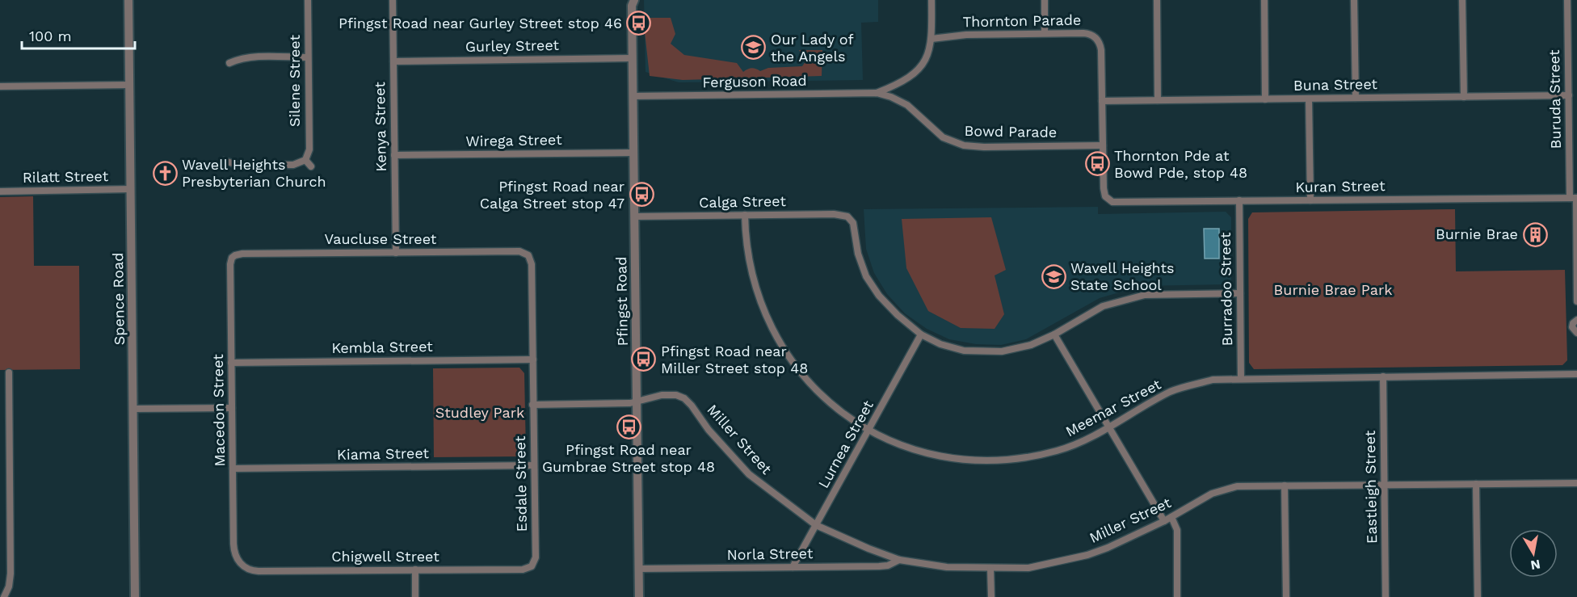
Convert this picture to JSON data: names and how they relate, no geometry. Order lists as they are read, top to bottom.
{
  "streets": {
    "street": [
      "Thornton Parade",
      "Gurley Street",
      "Silene Street",
      "Ferguson Road",
      "Buna Street",
      "Buruda Street",
      "Kenya Street",
      "Bowd Parade",
      "Wirega Street",
      "Rilatt Street",
      "Kuran Street",
      "Calga Street",
      "Vaucluse Street",
      "Burradoo Street",
      "Spence Road",
      "Pfingst Road",
      "Kembla Street",
      "Meemar Street",
      "Macedon Street",
      "Miller Street",
      "Lurnea Street",
      "Kiama Street",
      "Esdale Street",
      "Eastleigh Street",
      "Norla Street",
      "Chigwell Street"
    ]
  },
  "crossings": [
    ["Thornton Parade", "Buna Street"],
    ["Thornton Parade", "Bowd Parade"],
    ["Thornton Parade", "Kuran Street"],
    ["Gurley Street", "Kenya Street"],
    ["Gurley Street", "Pfingst Road"],
    ["Ferguson Road", "Bowd Parade"],
    ["Ferguson Road", "Pfingst Road"],
    ["Buna Street", "Buruda Street"],
    ["Buruda Street", "Kuran Street"],
    ["Kenya Street", "Wirega Street"],
    ["Kenya Street", "Vaucluse Street"],
    ["Wirega Street", "Pfingst Road"],
    ["Rilatt Street", "Spence Road"],
    ["Kuran Street", "Burradoo Street"],
    ["Calga Street", "Pfingst Road"],
    ["Calga Street", "Meemar Street"],
    ["Calga Street", "Lurnea Street"],
    ["Vaucluse Street", "Macedon Street"],
    ["Vaucluse Street", "Esdale Street"],
    ["Burradoo Street", "Meemar Street"],
    ["Pfingst Road", "Miller Street"],
    ["Pfingst Road", "Norla Street"],
    ["Kembla Street", "Macedon Street"],
    ["Kembla Street", "Esdale Street"],
    ["Meemar Street", "Lurnea Street"],
    ["Meemar Street", "Eastleigh Street"],
    ["Macedon Street", "Kiama Street"],
    ["Macedon Street", "Chigwell Street"],
    ["Miller Street", "Lurnea Street"],
    ["Miller Street", "Esdale Street"],
    ["Miller Street", "Eastleigh Street"],
    ["Miller Street", "Norla Street"],
    ["Lurnea Street", "Norla Street"],
    ["Kiama Street", "Esdale Street"],
    ["Esdale Street", "Chigwell Street"]
  ],
  "parks": ["Burnie Brae Park", "Studley Park"],
  "places": {
    "bus stop": [
      "Pfingst Road near Gurley Street stop 46",
      "Thornton Pde at Bowd Pde, stop 48",
      "Pfingst Road near Calga Street stop 47",
      "Pfingst Road near Miller Street stop 48",
      "Pfingst Road near Gumbrae Street stop 48"
    ],
    "school or university": ["Our Lady of the Angels", "Wavell Heights State School"],
    "church": ["Wavell Heights Presbyterian Church"],
    "building": ["Burnie Brae"]
  },
  "scale_bar": "100 m",
  "north": "bottom"
}
